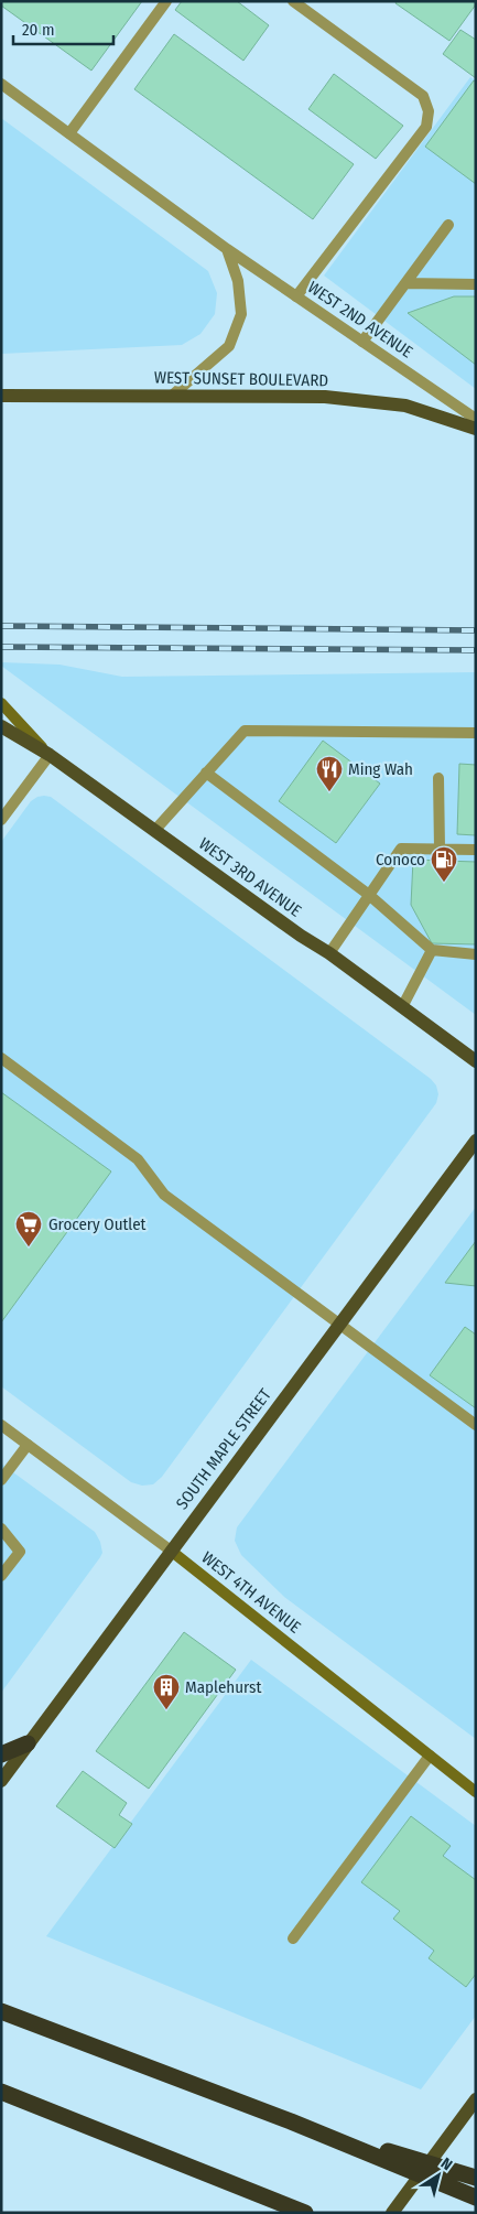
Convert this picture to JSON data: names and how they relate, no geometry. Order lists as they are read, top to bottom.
{
  "streets": {
    "main road": [
      "WEST SUNSET BOULEVARD",
      "WEST 3RD AVENUE",
      "SOUTH MAPLE STREET",
      "WEST 4TH AVENUE"
    ],
    "street": ["WEST 2ND AVENUE"]
  },
  "crossings": [
    ["SOUTH MAPLE STREET", "WEST 4TH AVENUE"]
  ],
  "places": {
    "restaurant": ["Ming Wah"],
    "fuel station": ["Conoco"],
    "supermarket": ["Grocery Outlet"],
    "building": ["Maplehurst"]
  },
  "scale_bar": "20 m",
  "north": "top right"
}
